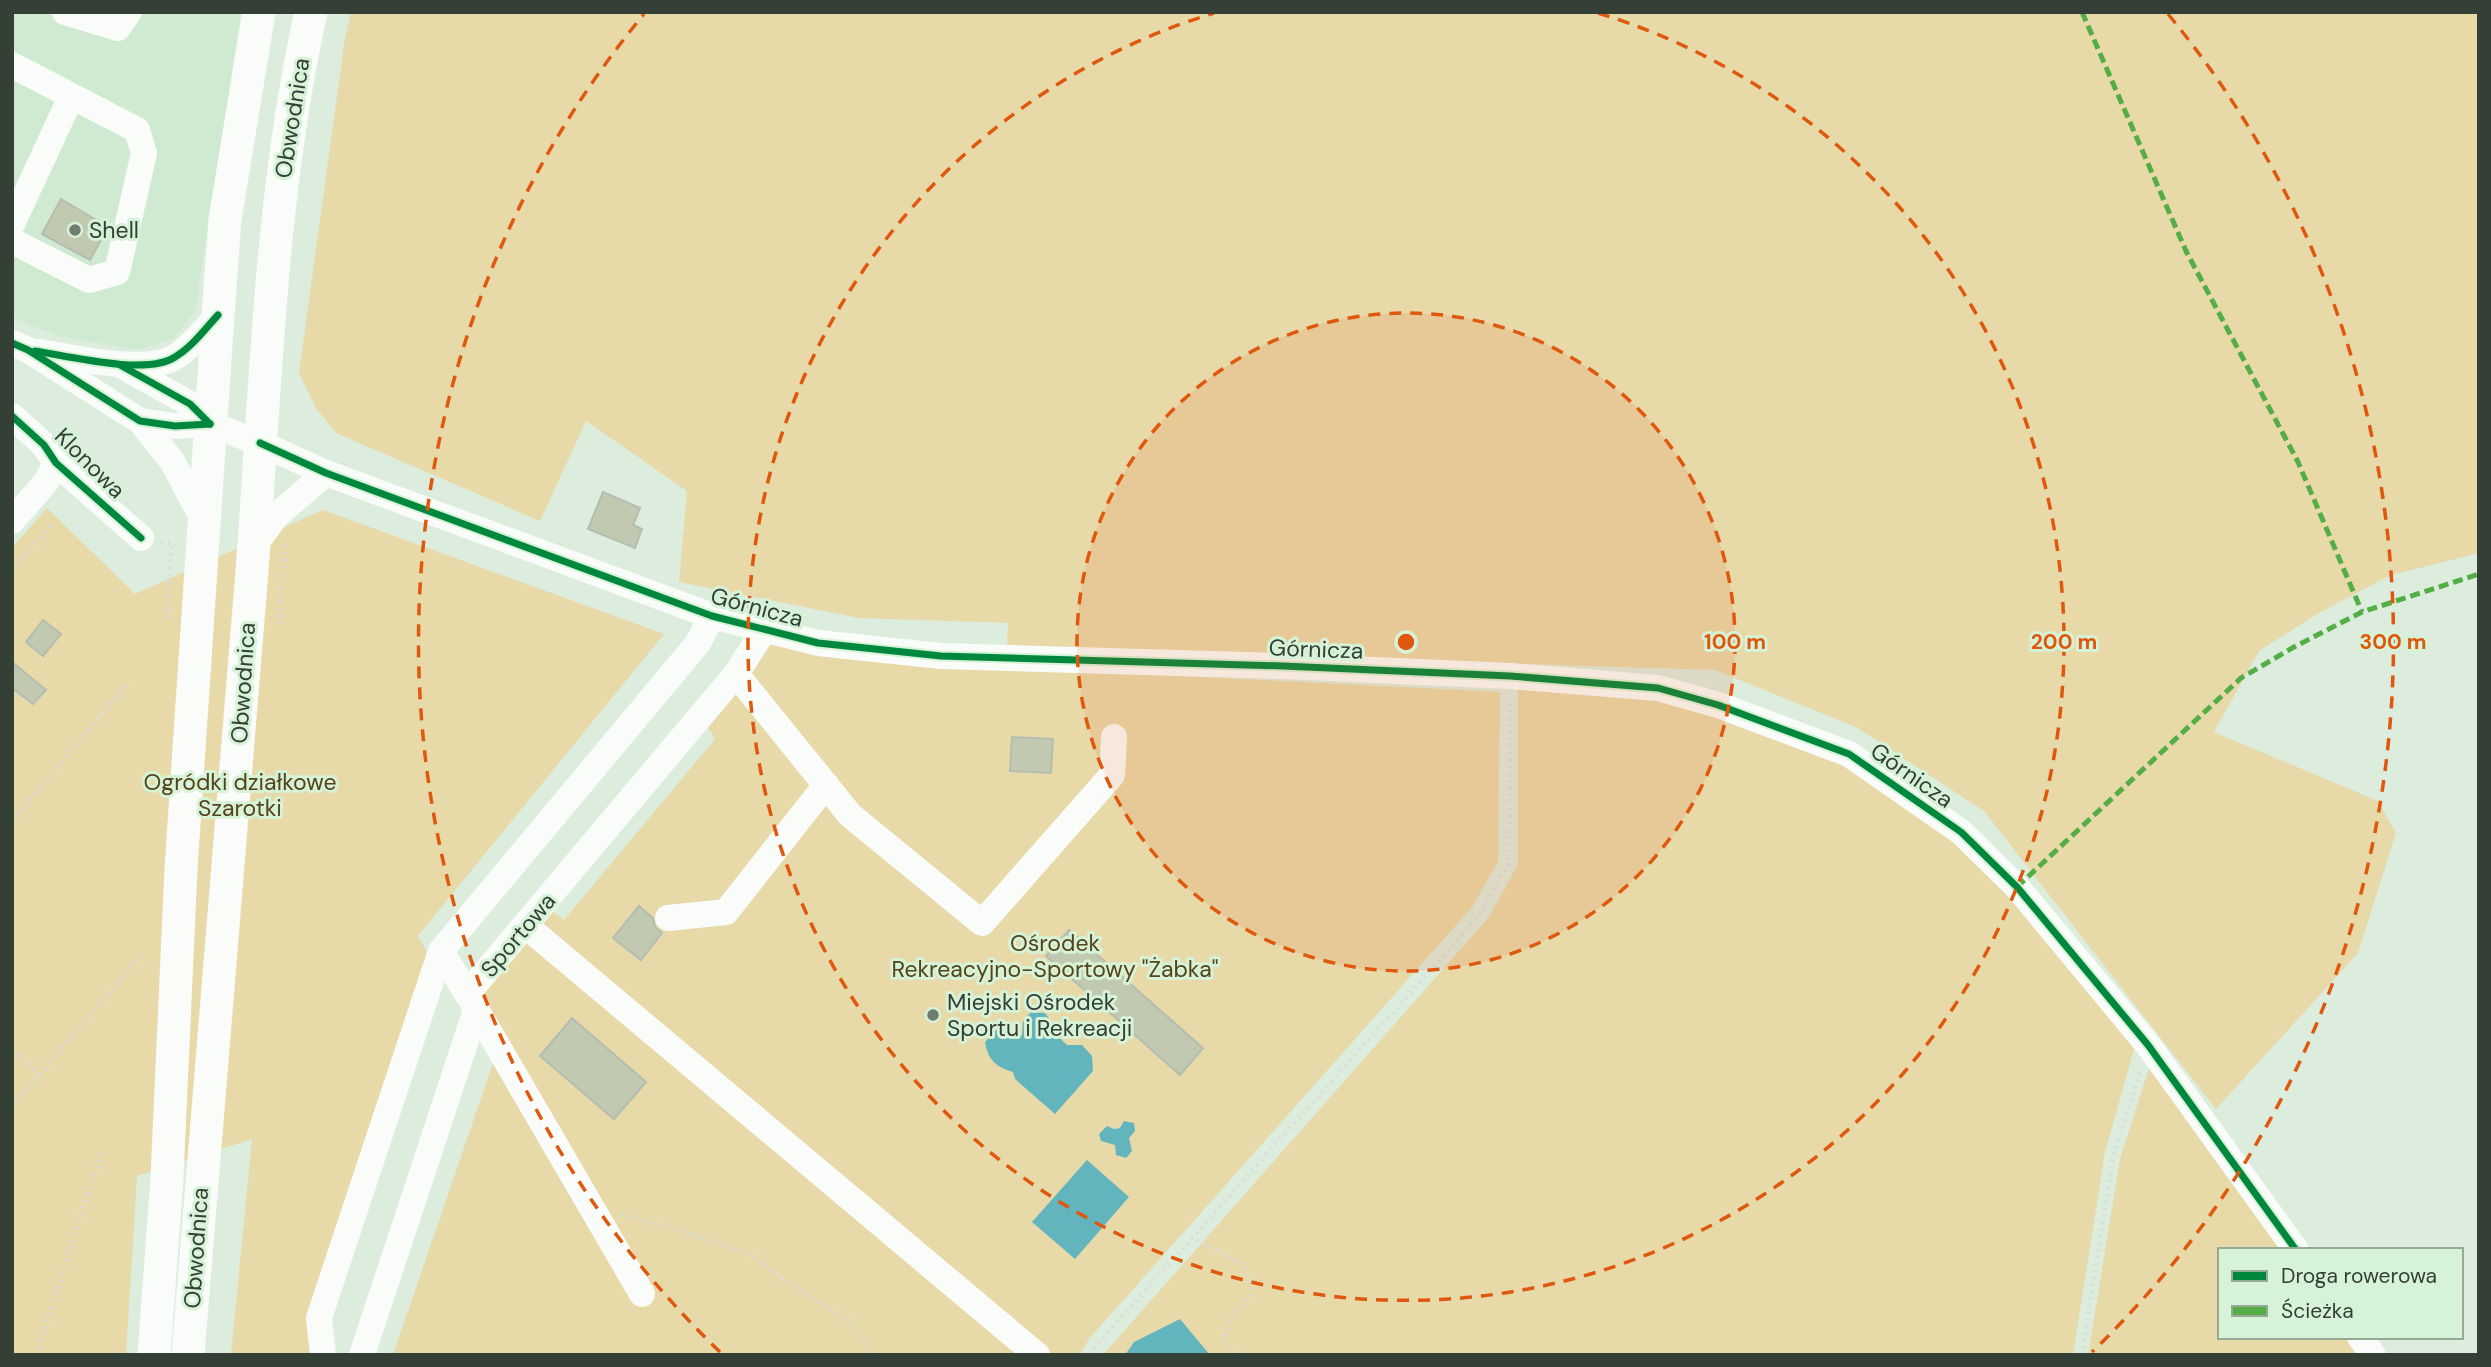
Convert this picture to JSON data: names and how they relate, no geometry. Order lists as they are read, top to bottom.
{
  "streets": {
    "main road": ["Obwodnica"],
    "street": ["Klonowa", "Górnicza", "Sportowa"]
  },
  "crossings": [
    ["Obwodnica", "Górnicza"],
    ["Górnicza", "Sportowa"]
  ],
  "parks": ["Ogródki działkowe Szarotki", "Ośrodek Rekreacyjno-Sportowy \"Żabka\""],
  "places": ["Shell", "Miejski Ośrodek Sportu i Rekreacji"],
  "legend": ["Droga rowerowa", "Ścieżka"],
  "rings": ["100 m", "200 m", "300 m"]
}
